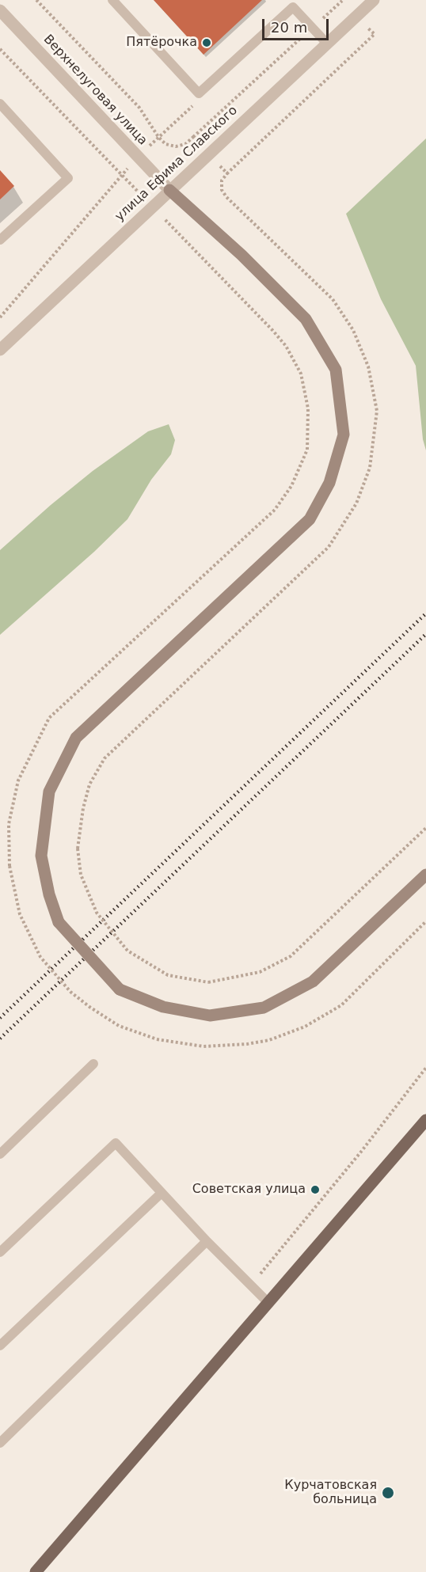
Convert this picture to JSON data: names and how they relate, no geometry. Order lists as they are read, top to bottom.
{
  "streets": {
    "street": ["Верхнелуговая улица", "улица Ефима Славского"]
  },
  "crossings": [
    ["Верхнелуговая улица", "улица Ефима Славского"]
  ],
  "places": ["Пятёрочка", "Советская улица", "Курчатовская больница"],
  "scale_bar": "20 m"
}
